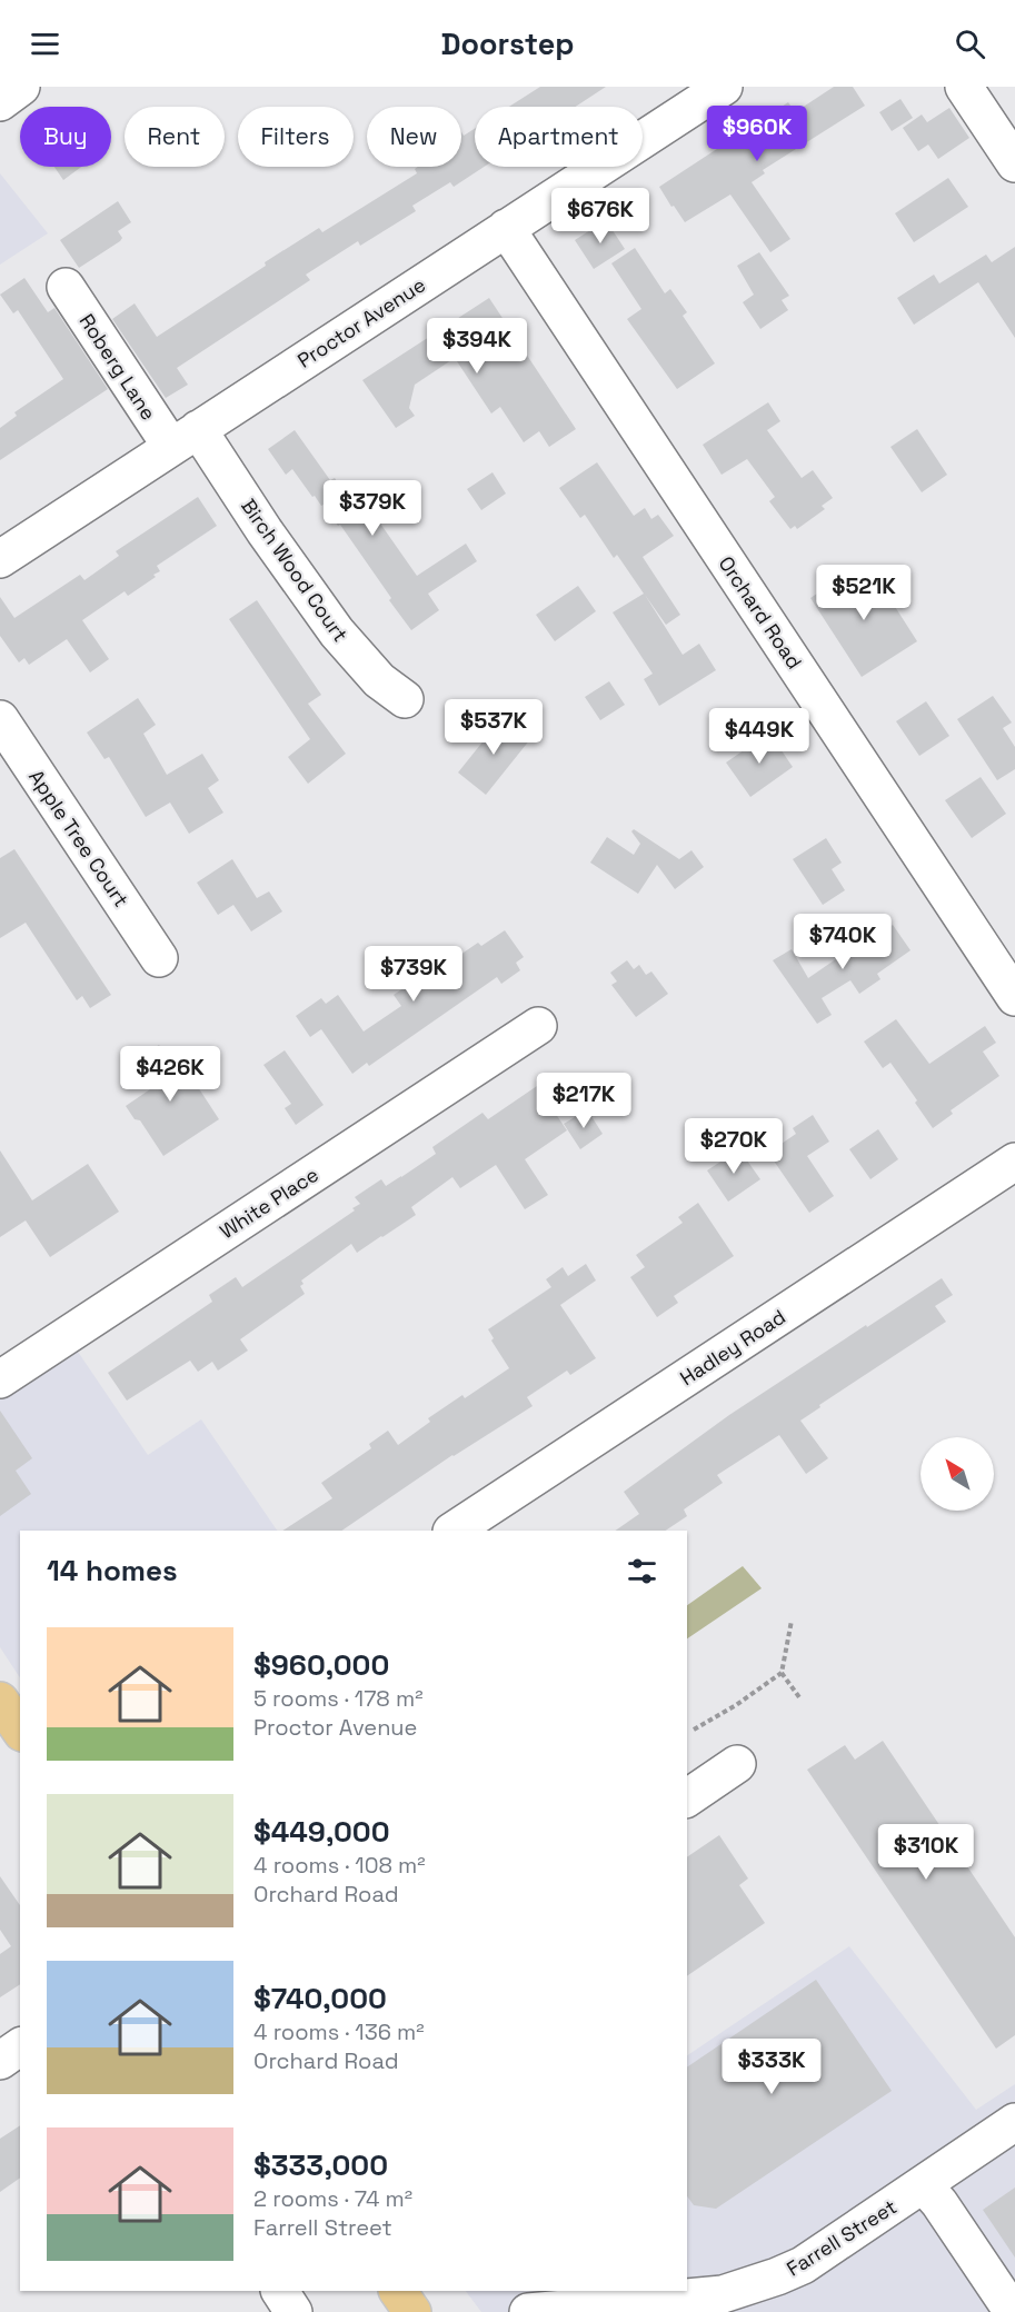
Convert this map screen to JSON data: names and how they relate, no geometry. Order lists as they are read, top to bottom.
{
  "streets": {
    "street": [
      "Proctor Avenue",
      "Roberg Lane",
      "Birch Wood Court",
      "Orchard Road",
      "Apple Tree Court",
      "White Place",
      "Hadley Road",
      "Farrell Street"
    ]
  },
  "crossings": [
    ["Proctor Avenue", "Roberg Lane"],
    ["Proctor Avenue", "Birch Wood Court"],
    ["Proctor Avenue", "Orchard Road"],
    ["Roberg Lane", "Birch Wood Court"]
  ],
  "north": "top left",
  "page": {
    "header": "Doorstep",
    "price": [
      "$960K",
      "$676K",
      "$394K",
      "$379K",
      "$521K",
      "$537K",
      "$449K",
      "$740K",
      "$739K",
      "$426K",
      "$217K",
      "$270K",
      "$310K",
      "$333K"
    ],
    "chip": [
      "Buy",
      "Rent",
      "Filters",
      "New",
      "Apartment"
    ],
    "heading": "14 homes",
    "list": [
      {
        "name": "$960,000",
        "note": "5 rooms · 178 m² · Proctor Avenue"
      },
      {
        "name": "$449,000",
        "note": "4 rooms · 108 m² · Orchard Road"
      },
      {
        "name": "$740,000",
        "note": "4 rooms · 136 m² · Orchard Road"
      },
      {
        "name": "$333,000",
        "note": "2 rooms · 74 m² · Farrell Street"
      }
    ]
  }
}
